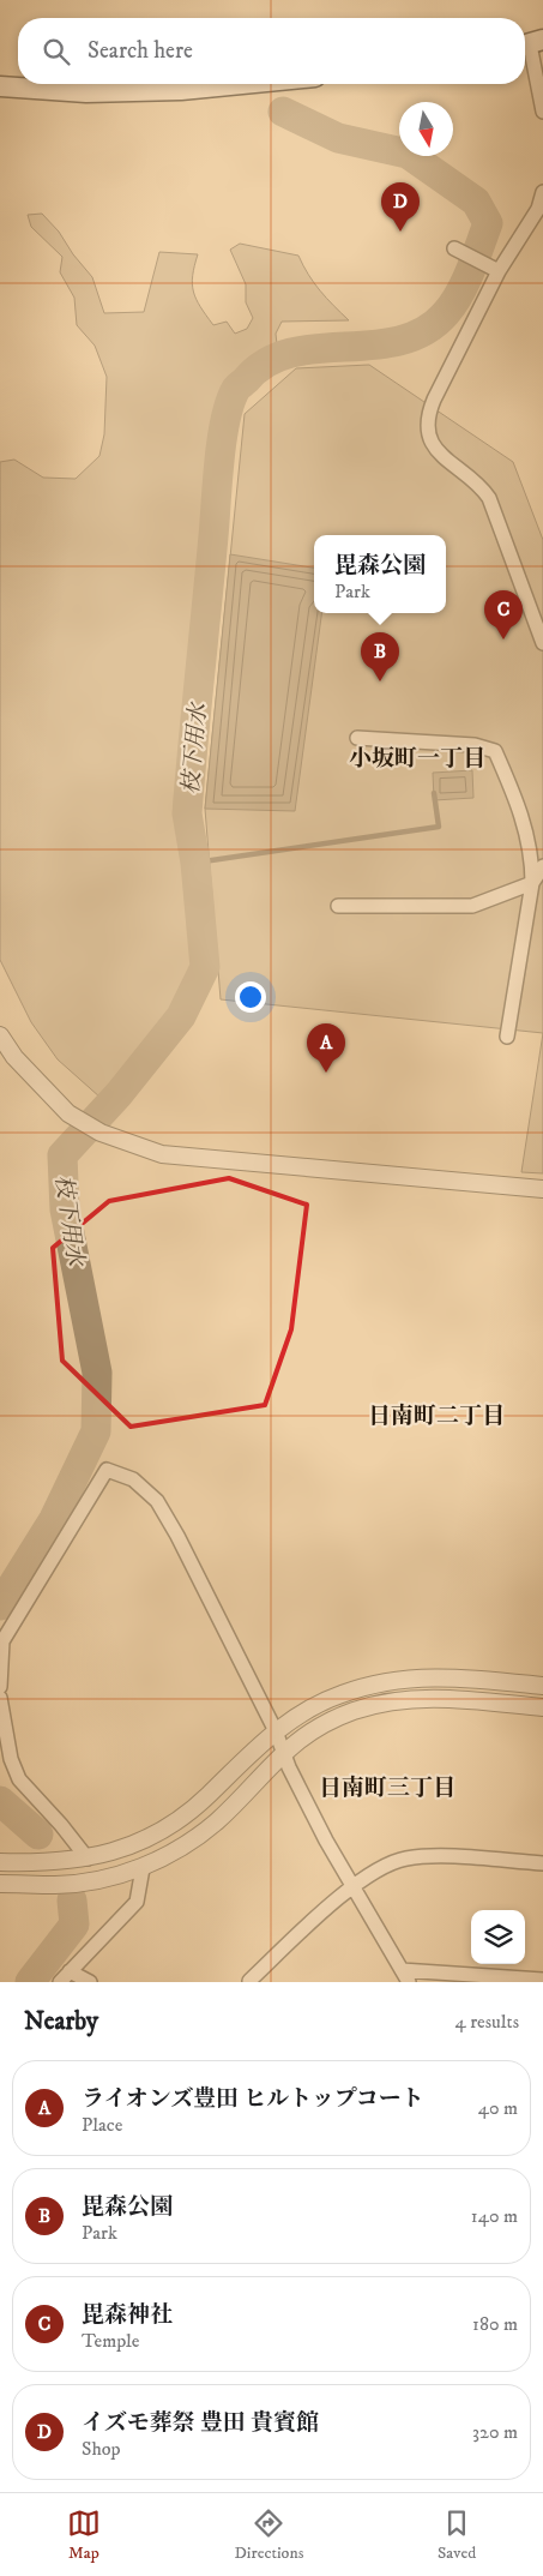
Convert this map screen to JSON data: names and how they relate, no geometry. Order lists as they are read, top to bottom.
{
  "districts": ["小坂町一丁目", "日南町二丁目", "日南町三丁目"],
  "water": ["枝下用水"],
  "north": "bottom",
  "page": {
    "search": "Search here",
    "pins": [
      "D",
      "C",
      "B",
      "A"
    ],
    "popup": ["毘森公園", "Park"],
    "heading": ["Nearby", "4 results"],
    "list": [
      {
        "mark": "A",
        "name": "ライオンズ豊田 ヒルトップコート",
        "note": "Place",
        "value": "40 m"
      },
      {
        "mark": "B",
        "name": "毘森公園",
        "note": "Park",
        "value": "140 m"
      },
      {
        "mark": "C",
        "name": "毘森神社",
        "note": "Temple",
        "value": "180 m"
      },
      {
        "mark": "D",
        "name": "イズモ葬祭 豊田 貴賓館",
        "note": "Shop",
        "value": "320 m"
      }
    ],
    "nav": ["Map", "Directions", "Saved"]
  }
}
